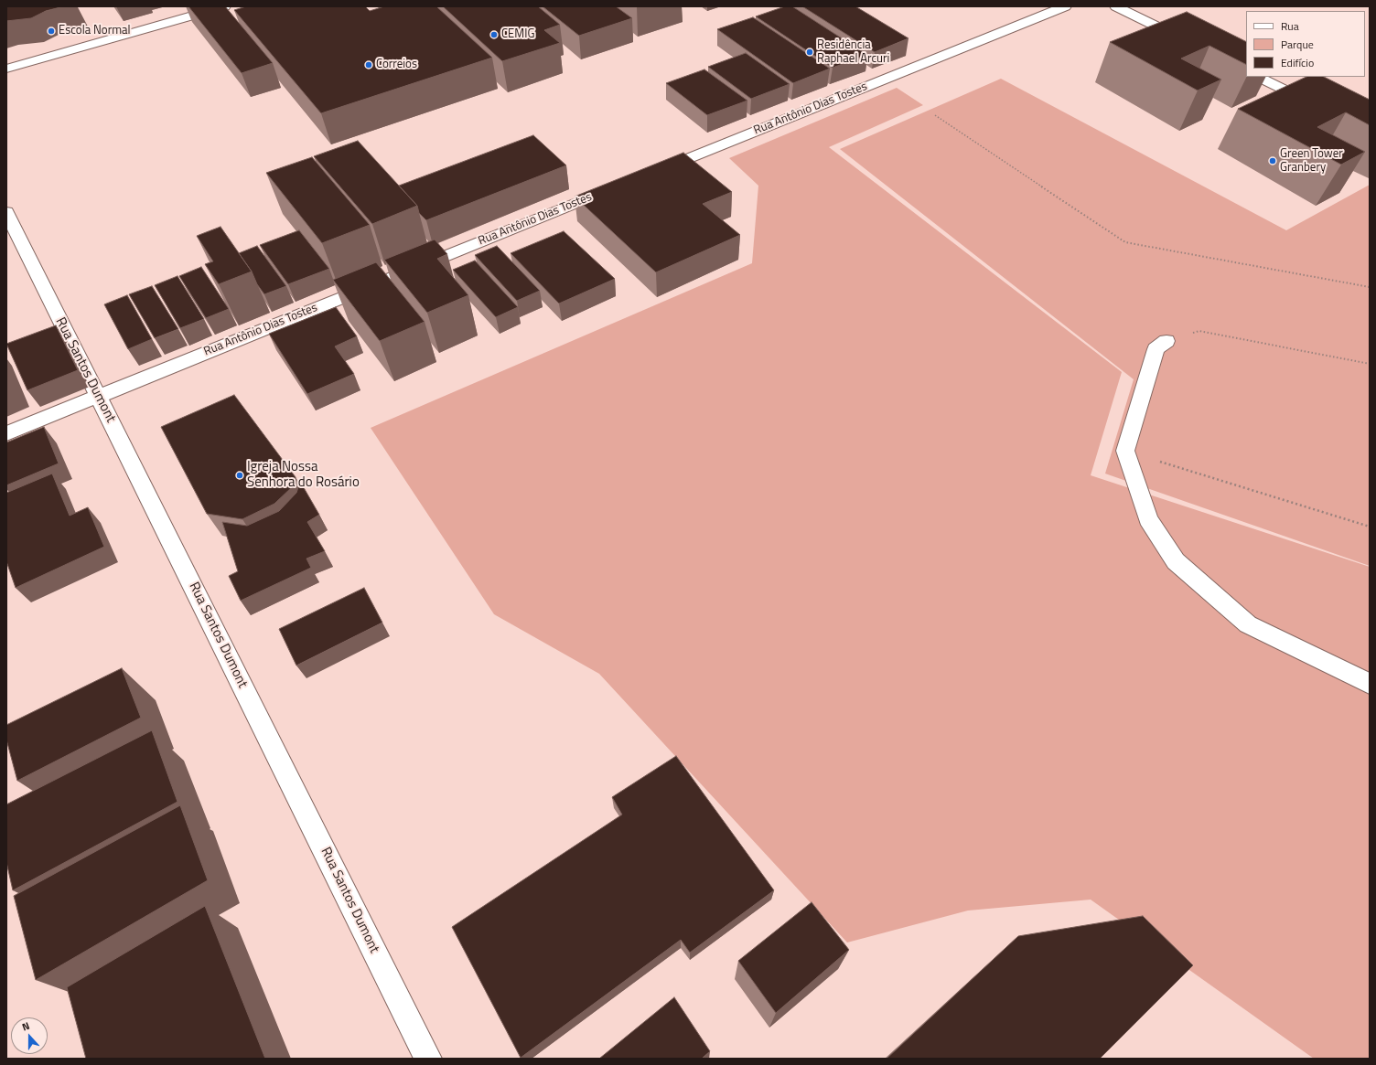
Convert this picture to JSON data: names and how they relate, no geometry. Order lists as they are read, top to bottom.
{
  "streets": {
    "street": ["Rua Antônio Dias Tostes", "Rua Santos Dumont"]
  },
  "crossings": [
    ["Rua Antônio Dias Tostes", "Rua Santos Dumont"]
  ],
  "places": [
    "Escola Normal",
    "CEMIG",
    "Residência Raphael Arcuri",
    "Correios",
    "Green Tower Granbery",
    "Igreja Nossa Senhora do Rosário"
  ],
  "legend": ["Rua", "Parque", "Edifício"],
  "north": "top"
}
